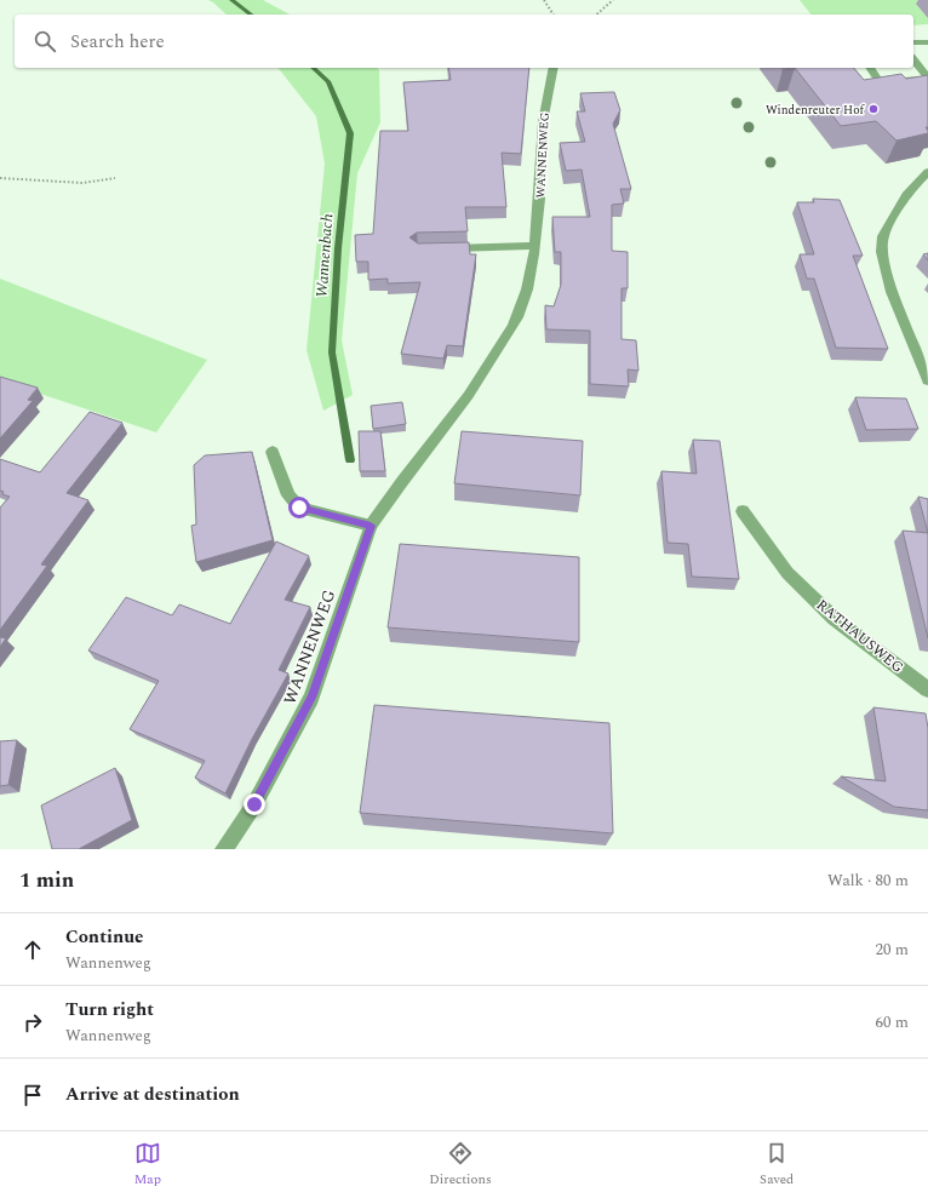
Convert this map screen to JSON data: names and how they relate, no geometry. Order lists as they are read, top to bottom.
{
  "streets": {
    "street": ["WANNENWEG", "RATHAUSWEG"]
  },
  "water": ["Wannenbach"],
  "places": ["Windenreuter Hof"],
  "page": {
    "search": "Search here",
    "heading": ["1 min", "Walk · 80 m"],
    "list": [
      ["Continue", "Wannenweg", "20 m"],
      ["Turn right", "Wannenweg", "60 m"],
      "Arrive at destination"
    ],
    "nav": ["Map", "Directions", "Saved"]
  }
}
